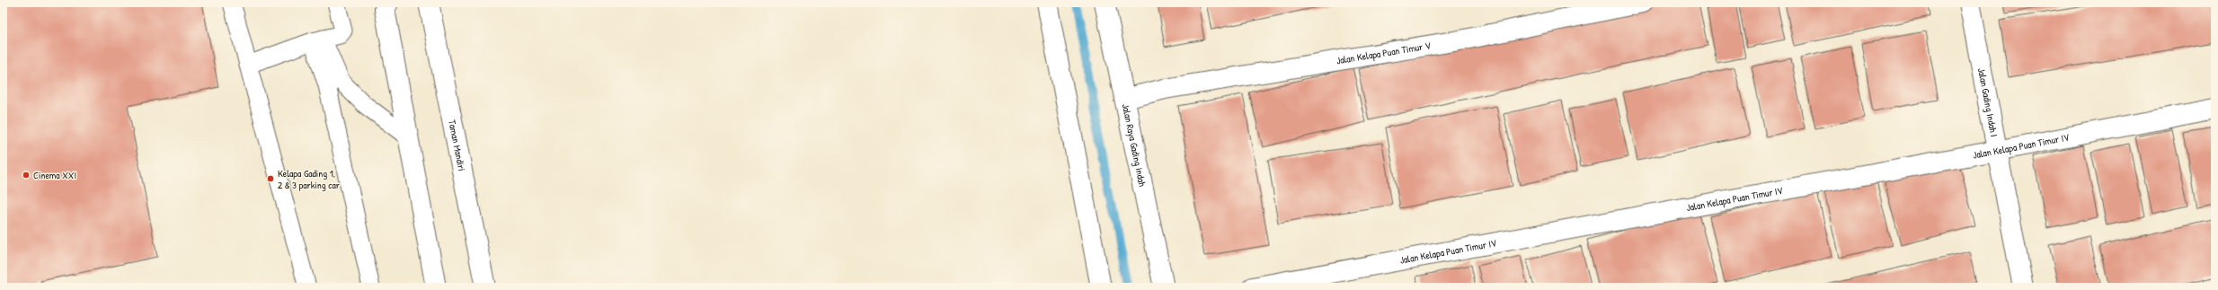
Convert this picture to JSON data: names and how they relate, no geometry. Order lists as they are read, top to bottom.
{
  "streets": {
    "street": [
      "Jalan Kelapa Puan Timur V",
      "Jalan Gading Indah I",
      "Taman Mandiri",
      "Jalan Raya Gading Indah",
      "Jalan Kelapa Puan Timur IV"
    ]
  },
  "crossings": [
    ["Jalan Kelapa Puan Timur V", "Jalan Raya Gading Indah"],
    ["Jalan Gading Indah I", "Jalan Kelapa Puan Timur IV"]
  ],
  "places": ["Cinema XXI", "Kelapa Gading 1, 2 & 3 parking car"]
}
